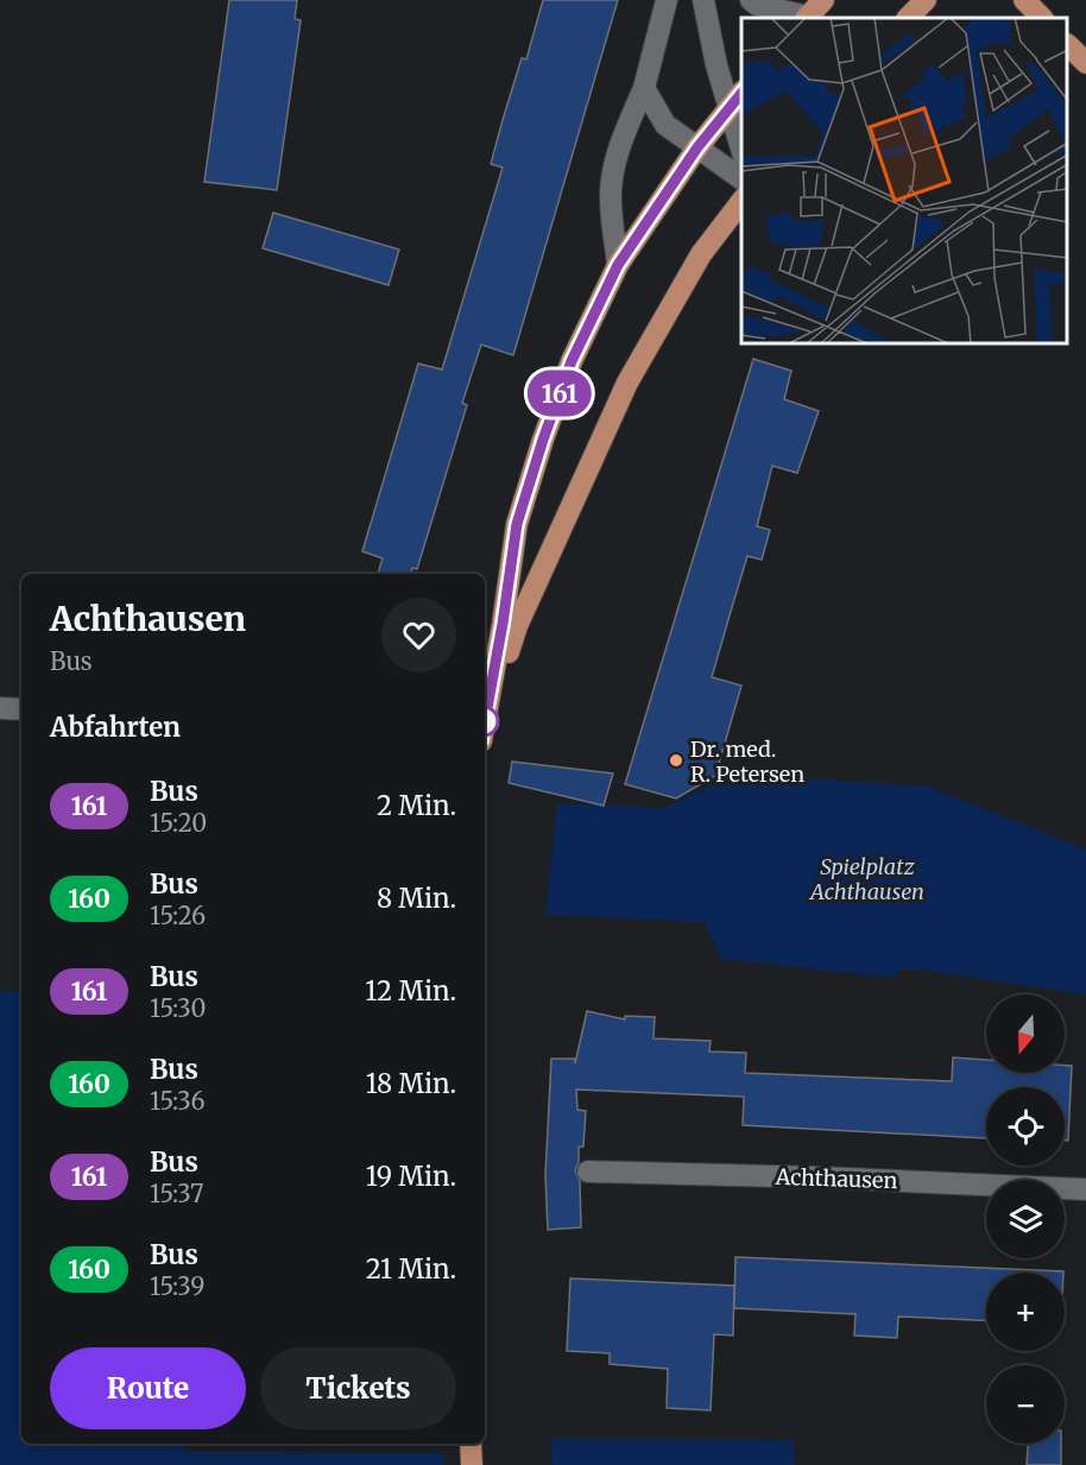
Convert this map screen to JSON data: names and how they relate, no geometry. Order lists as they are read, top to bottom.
{
  "streets": {
    "street": ["Achthausen"]
  },
  "parks": ["Spielplatz Achthausen"],
  "places": ["Dr. med. R. Petersen"],
  "lines": ["bus line 161"],
  "north": "bottom",
  "page": {
    "on_map": "161",
    "heading": [
      ["Achthausen", "Bus"],
      "Abfahrten"
    ],
    "list": [
      {
        "mark": "161",
        "name": "Bus",
        "note": "15:20",
        "value": "2 Min."
      },
      {
        "mark": "160",
        "name": "Bus",
        "note": "15:26",
        "value": "8 Min."
      },
      {
        "mark": "161",
        "name": "Bus",
        "note": "15:30",
        "value": "12 Min."
      },
      {
        "mark": "160",
        "name": "Bus",
        "note": "15:36",
        "value": "18 Min."
      },
      {
        "mark": "161",
        "name": "Bus",
        "note": "15:37",
        "value": "19 Min."
      },
      {
        "mark": "160",
        "name": "Bus",
        "note": "15:39",
        "value": "21 Min."
      }
    ],
    "map_buttons": ["+", "−"],
    "buttons": ["Route", "Tickets"]
  }
}
